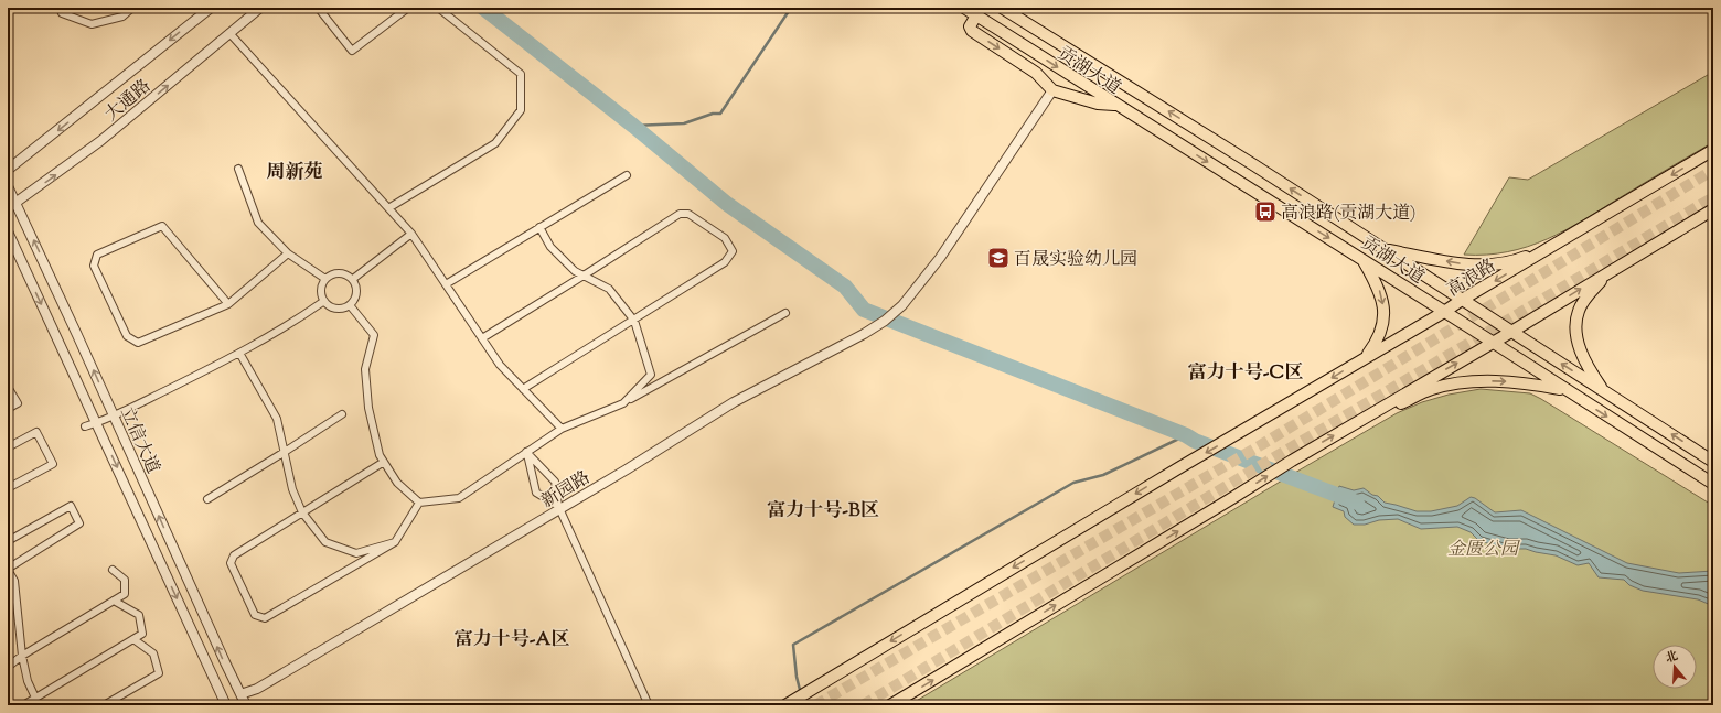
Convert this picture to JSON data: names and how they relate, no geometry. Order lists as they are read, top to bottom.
{
  "streets": {
    "main road": ["贡湖大道", "高浪路"],
    "street": ["大通路", "立信大道", "新园路"]
  },
  "crossings": [
    ["贡湖大道", "高浪路"],
    ["大通路", "立信大道"],
    ["立信大道", "新园路"]
  ],
  "districts": [
    "周新苑",
    "富力十号-C区",
    "富力十号-B区",
    "富力十号-A区"
  ],
  "parks": ["金匮公园"],
  "places": {
    "bus stop": ["高浪路(贡湖大道)"],
    "school or university": ["百晟实验幼儿园"]
  },
  "north": "top"
}
